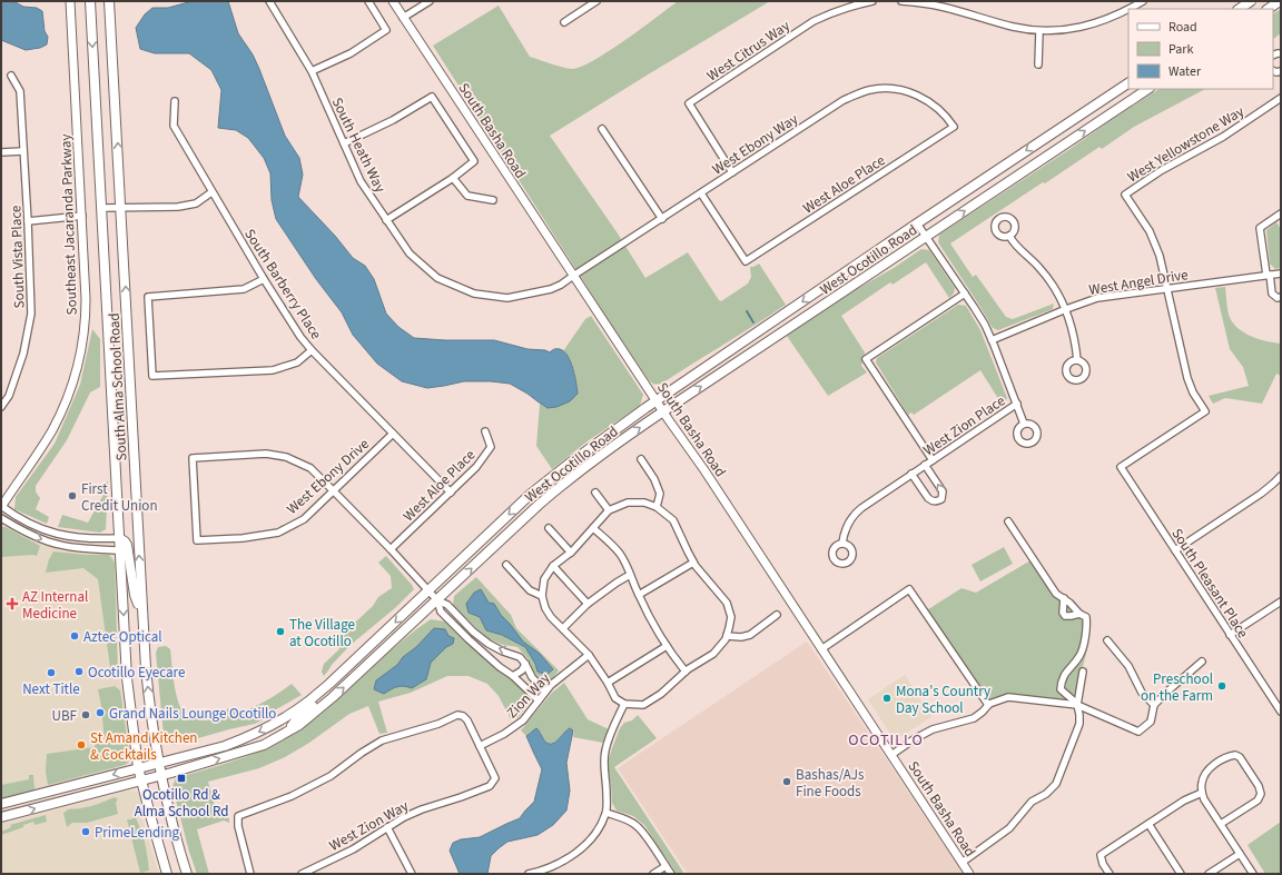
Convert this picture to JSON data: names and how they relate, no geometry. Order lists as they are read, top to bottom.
{
  "streets": {
    "main road": ["West Ocotillo Road", "South Alma School Road"],
    "street": [
      "West Citrus Way",
      "South Basha Road",
      "West Ebony Way",
      "West Yellowstone Way",
      "South Heath Way",
      "West Aloe Place",
      "Southeast Jacaranda Parkway",
      "South Vista Place",
      "West Angel Drive",
      "South Barberry Place",
      "West Zion Place",
      "West Ebony Drive",
      "South Pleasant Place",
      "Zion Way",
      "West Zion Way"
    ]
  },
  "crossings": [
    ["West Citrus Way", "West Ebony Way"],
    ["South Basha Road", "West Ebony Way"],
    ["South Basha Road", "South Heath Way"],
    ["South Basha Road", "West Ocotillo Road"],
    ["West Ebony Way", "South Heath Way"],
    ["West Ebony Way", "West Aloe Place"],
    ["West Yellowstone Way", "West Angel Drive"],
    ["West Yellowstone Way", "South Pleasant Place"],
    ["West Aloe Place", "South Barberry Place"],
    ["West Ocotillo Road", "South Alma School Road"],
    ["West Angel Drive", "South Pleasant Place"],
    ["South Barberry Place", "West Ebony Drive"],
    ["Zion Way", "West Zion Way"]
  ],
  "districts": ["OCOTILLO"],
  "places": {
    "other": [
      "First Credit Union",
      "The Village at Ocotillo",
      "Aztec Optical",
      "Ocotillo Eyecare",
      "Next Title",
      "Preschool on the Farm",
      "Mona's Country Day School",
      "Grand Nails Lounge Ocotillo",
      "UBF",
      "St Amand Kitchen & Cocktails",
      "Bashas/AJs Fine Foods",
      "PrimeLending"
    ],
    "health": ["AZ Internal Medicine"],
    "transit": ["Ocotillo Rd & Alma School Rd"]
  },
  "legend": ["Road", "Park", "Water"]
}
